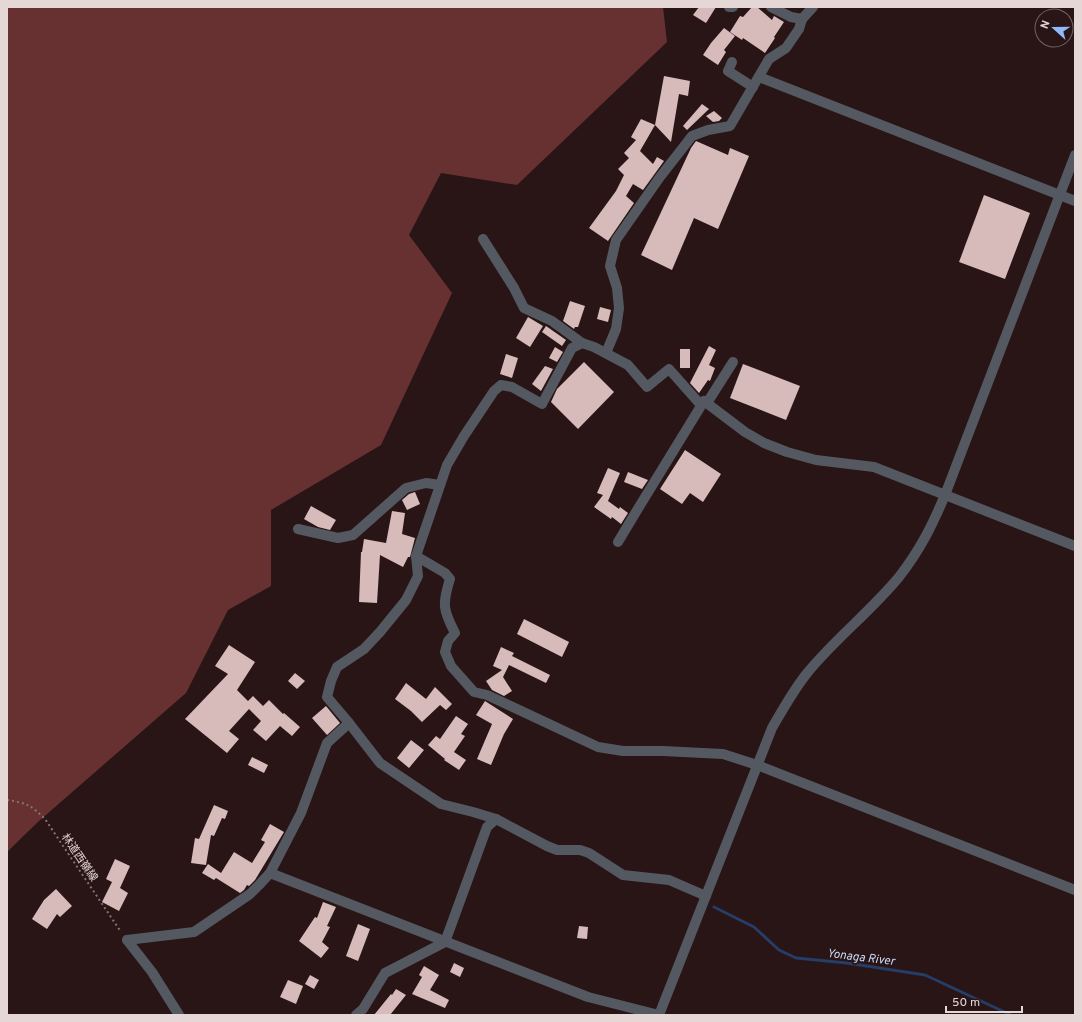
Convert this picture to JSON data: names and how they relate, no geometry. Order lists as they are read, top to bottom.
{
  "streets": {
    "path": ["林道西嶺線"]
  },
  "water": ["Yonaga River"],
  "scale_bar": "50 m",
  "north": "left"
}
